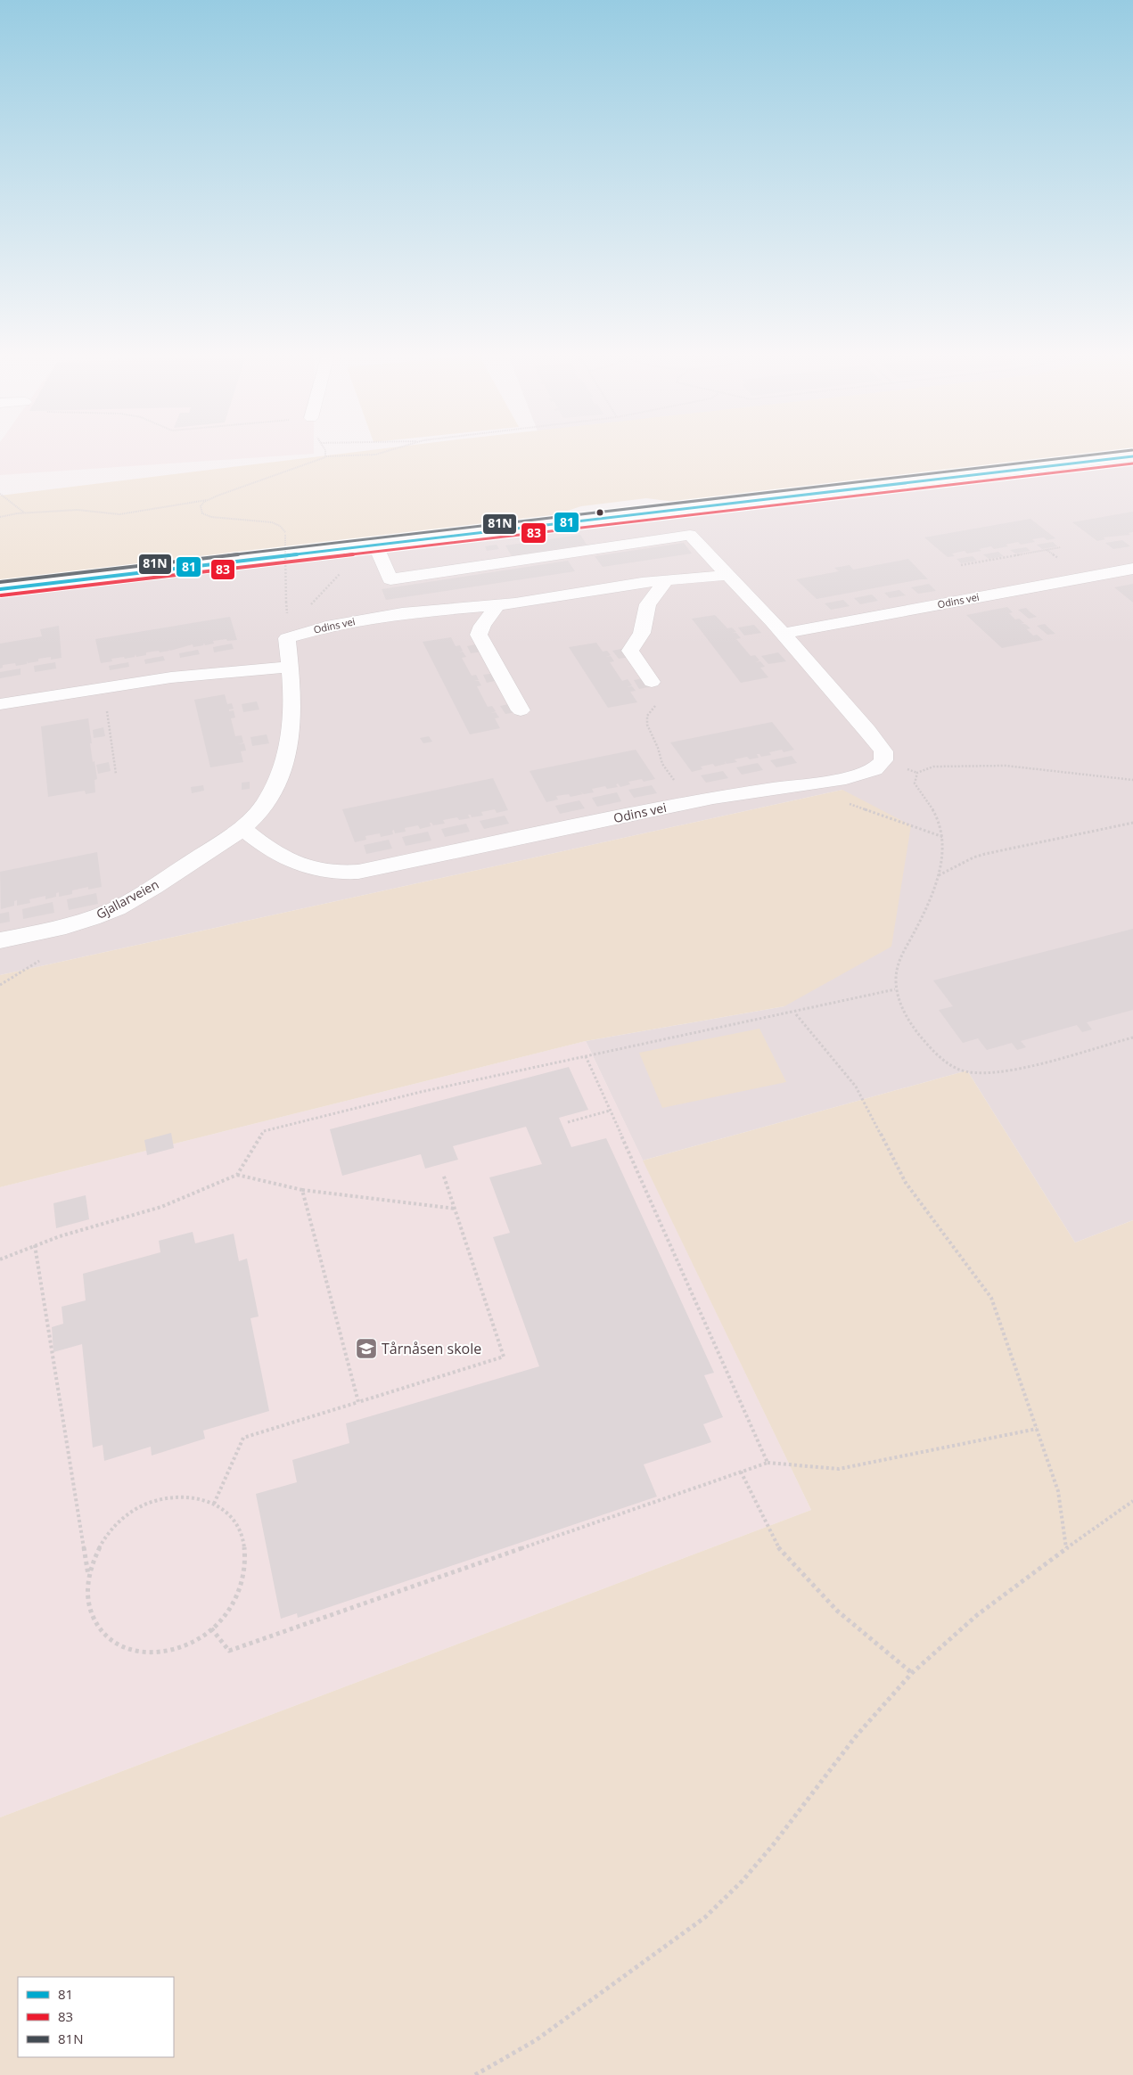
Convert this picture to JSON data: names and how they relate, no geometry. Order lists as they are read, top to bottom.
{
  "streets": {
    "street": ["Odins vei", "Gjallarveien"]
  },
  "crossings": [
    ["Odins vei", "Gjallarveien"]
  ],
  "places": {
    "school or university": ["Tårnåsen skole"]
  },
  "lines": ["transit line 81N", "transit line 81", "transit line 83"],
  "legend": ["81", "83", "81N"]
}
